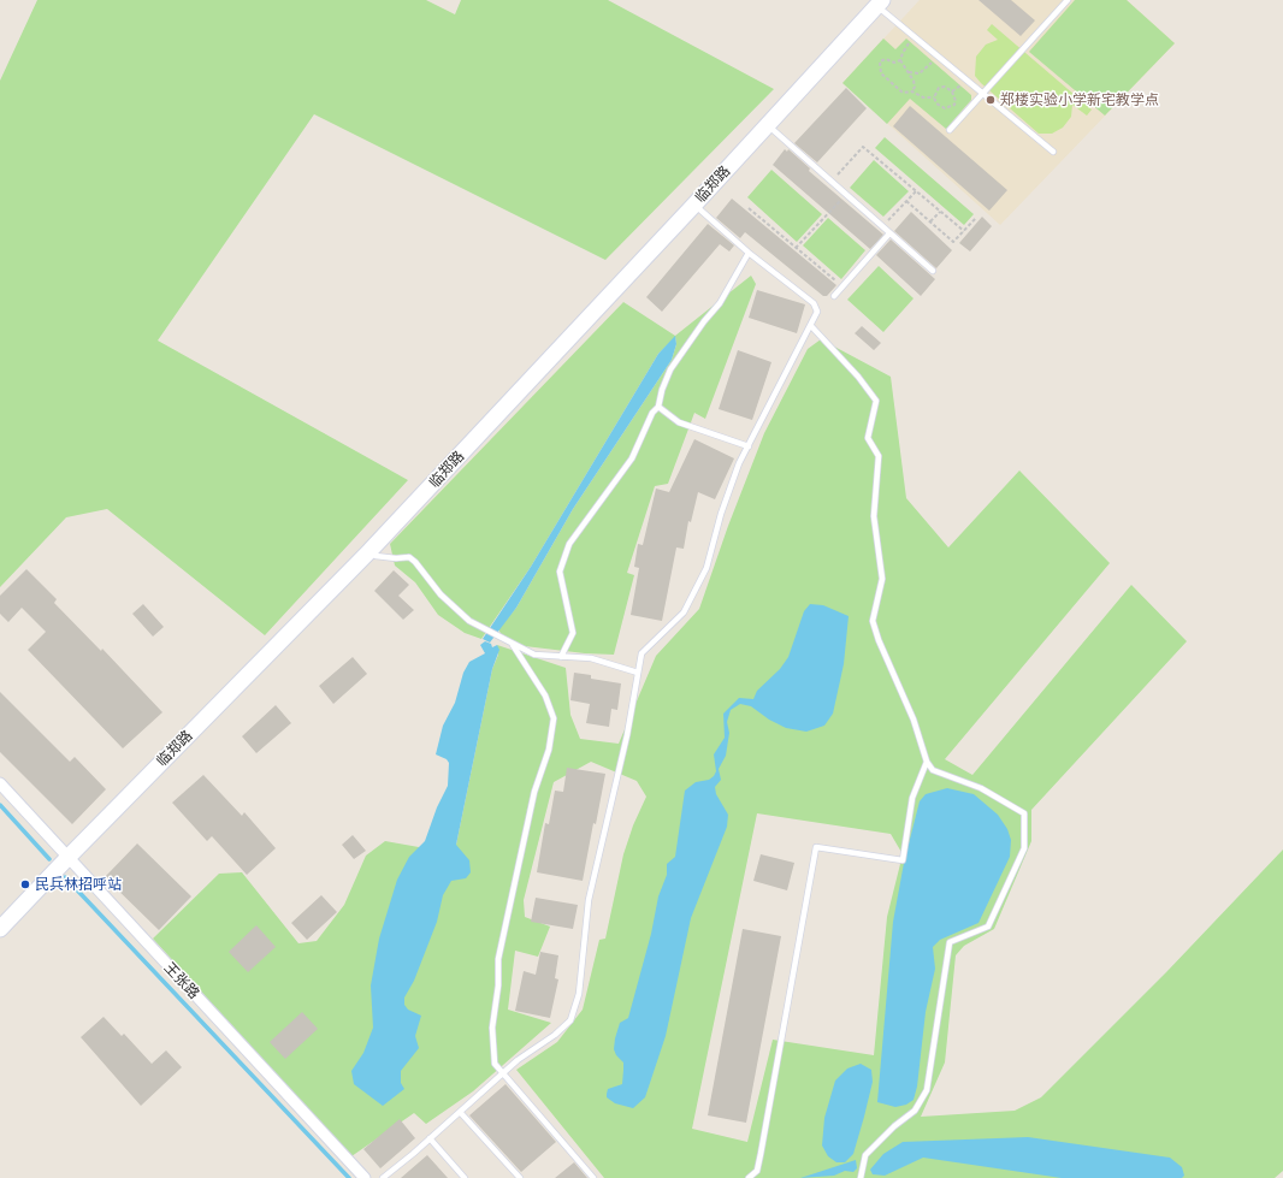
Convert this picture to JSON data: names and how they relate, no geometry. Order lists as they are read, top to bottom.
{
  "streets": {
    "main road": ["临郑路"],
    "street": ["王张路"]
  },
  "crossings": [
    ["临郑路", "王张路"]
  ],
  "places": ["郑楼实验小学新宅教学点", "民兵林招呼站"]
}
